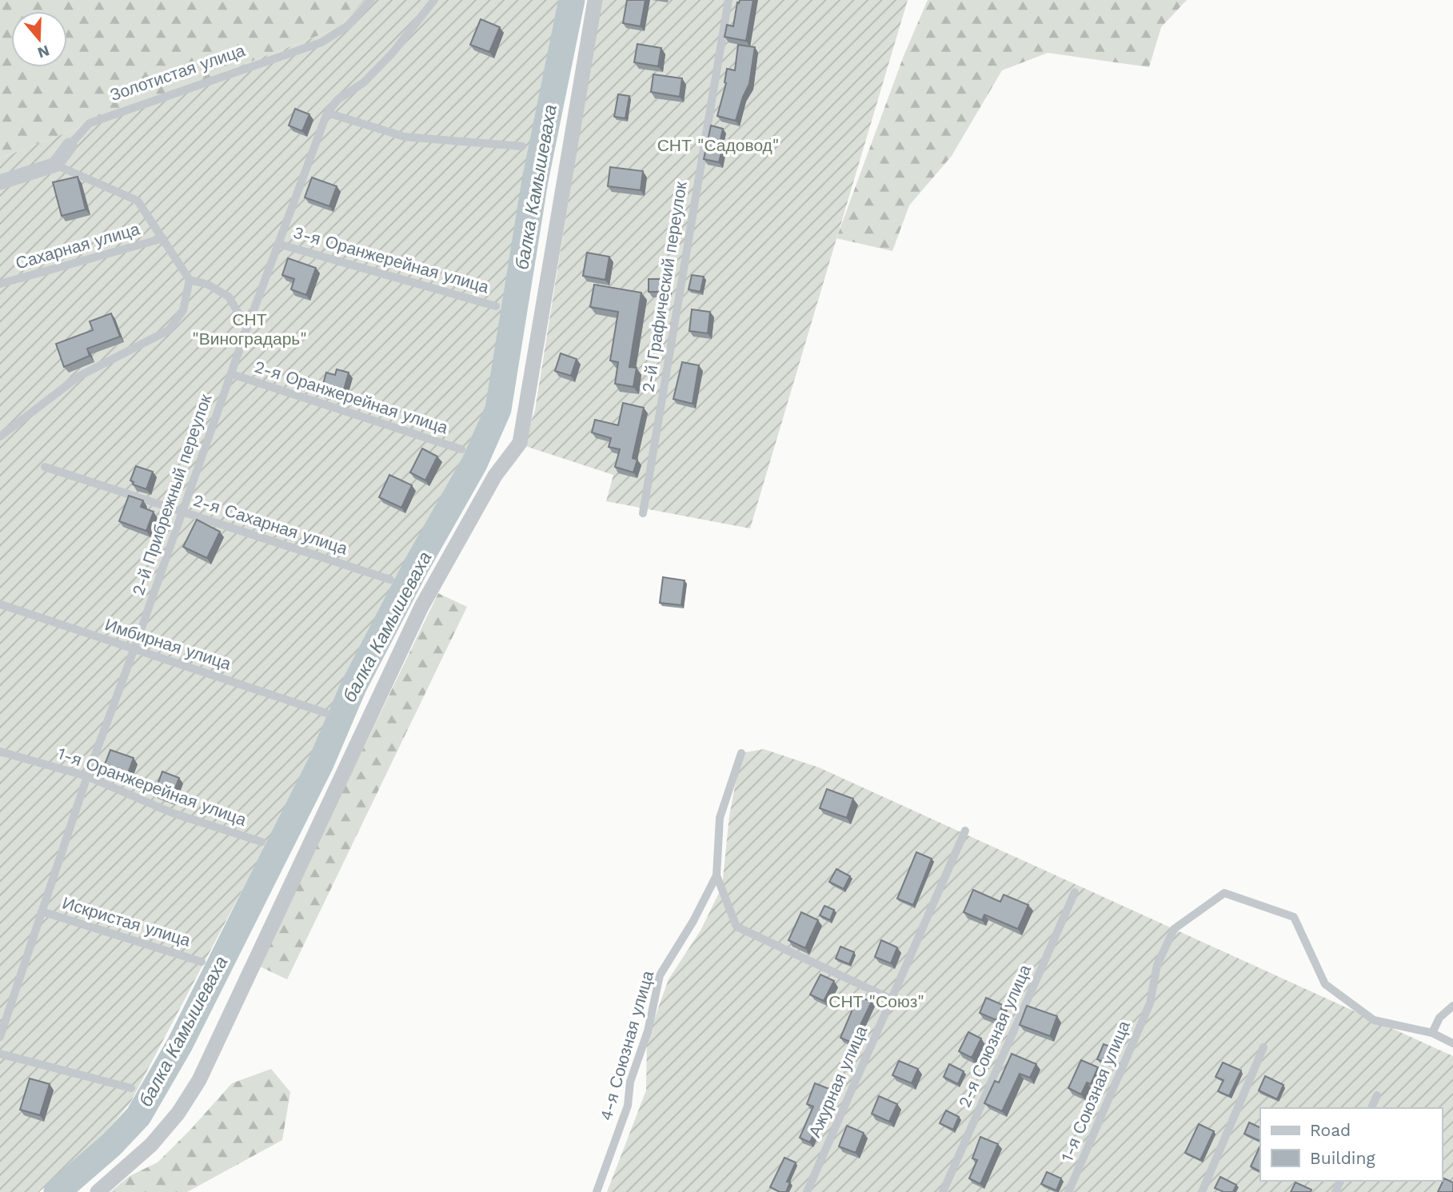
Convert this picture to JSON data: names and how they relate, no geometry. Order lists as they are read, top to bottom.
{
  "streets": {
    "street": ["Золотистая улица"],
    "lane": [
      "Сахарная улица",
      "3-я Оранжерейная улица",
      "2-й Графический переулок",
      "2-я Оранжерейная улица",
      "2-й Прибрежный переулок",
      "2-я Сахарная улица",
      "Имбирная улица",
      "1-я Оранжерейная улица",
      "Искристая улица",
      "2-я Союзная улица",
      "4-я Союзная улица",
      "Ажурная улица",
      "1-я Союзная улица"
    ]
  },
  "crossings": [
    ["3-я Оранжерейная улица", "2-й Прибрежный переулок"],
    ["2-я Оранжерейная улица", "2-й Прибрежный переулок"],
    ["2-й Прибрежный переулок", "2-я Сахарная улица"],
    ["2-й Прибрежный переулок", "Имбирная улица"],
    ["2-й Прибрежный переулок", "1-я Оранжерейная улица"],
    ["2-й Прибрежный переулок", "Искристая улица"]
  ],
  "water": ["балка Камышеваха"],
  "parks": ["СНТ \"Садовод\"", "СНТ \"Виноградарь\"", "СНТ \"Союз\""],
  "legend": ["Road", "Building"],
  "north": "bottom"
}
